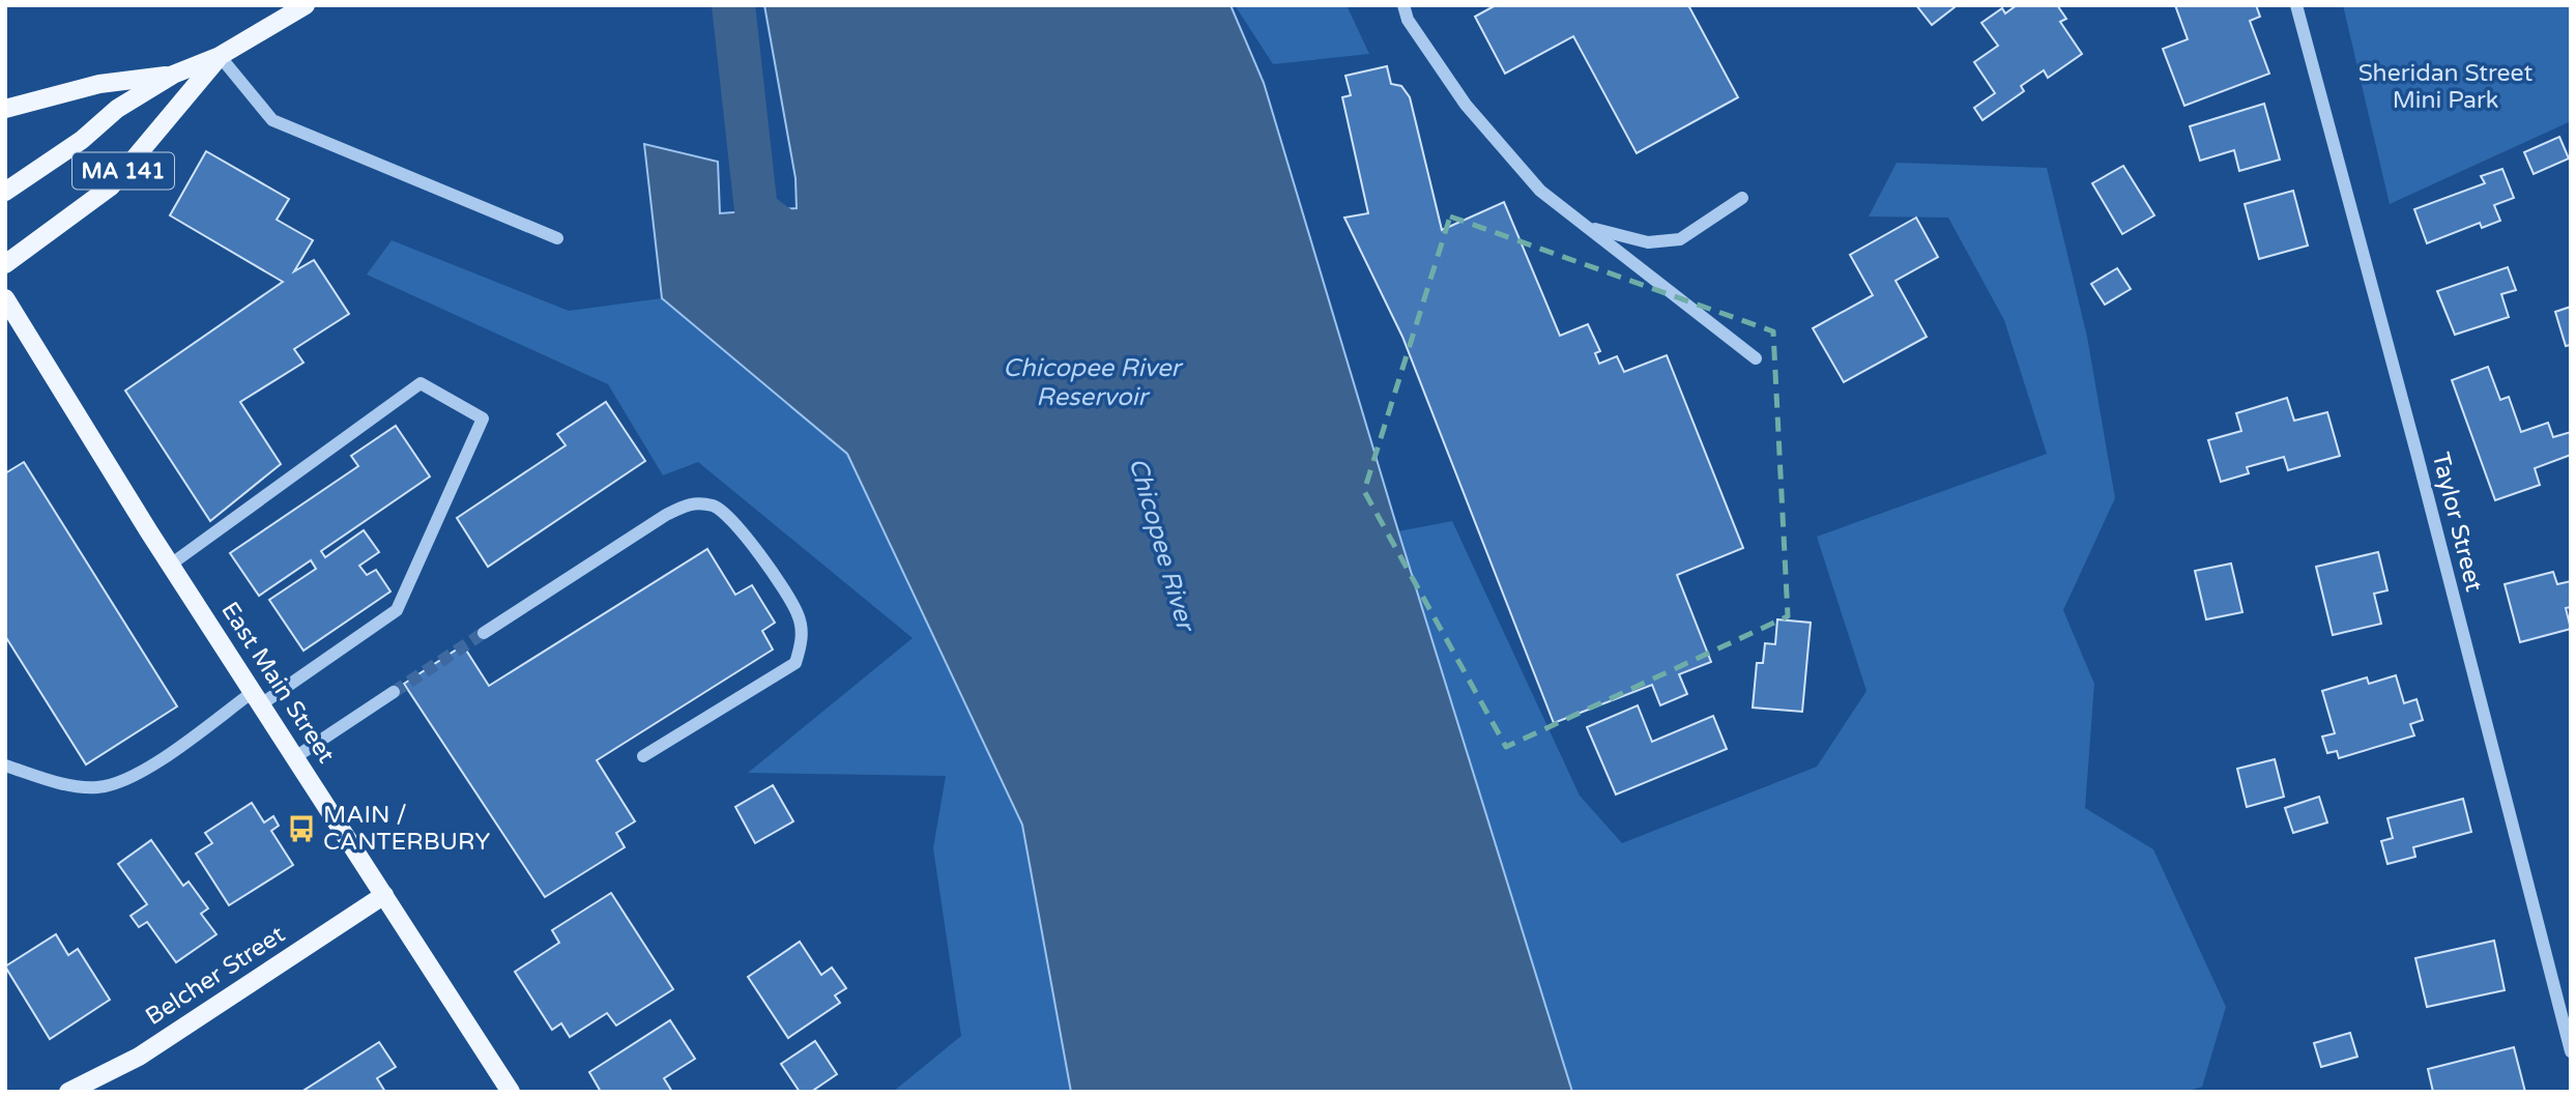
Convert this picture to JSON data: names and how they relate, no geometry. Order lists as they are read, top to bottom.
{
  "streets": {
    "main road": ["MA 141", "East Main Street", "Belcher Street"],
    "street": ["Taylor Street"]
  },
  "crossings": [
    ["East Main Street", "Belcher Street"]
  ],
  "water": ["Chicopee River Reservoir", "Chicopee River"],
  "parks": ["Sheridan Street Mini Park"],
  "places": {
    "bus stop": ["MAIN / CANTERBURY"]
  }
}
